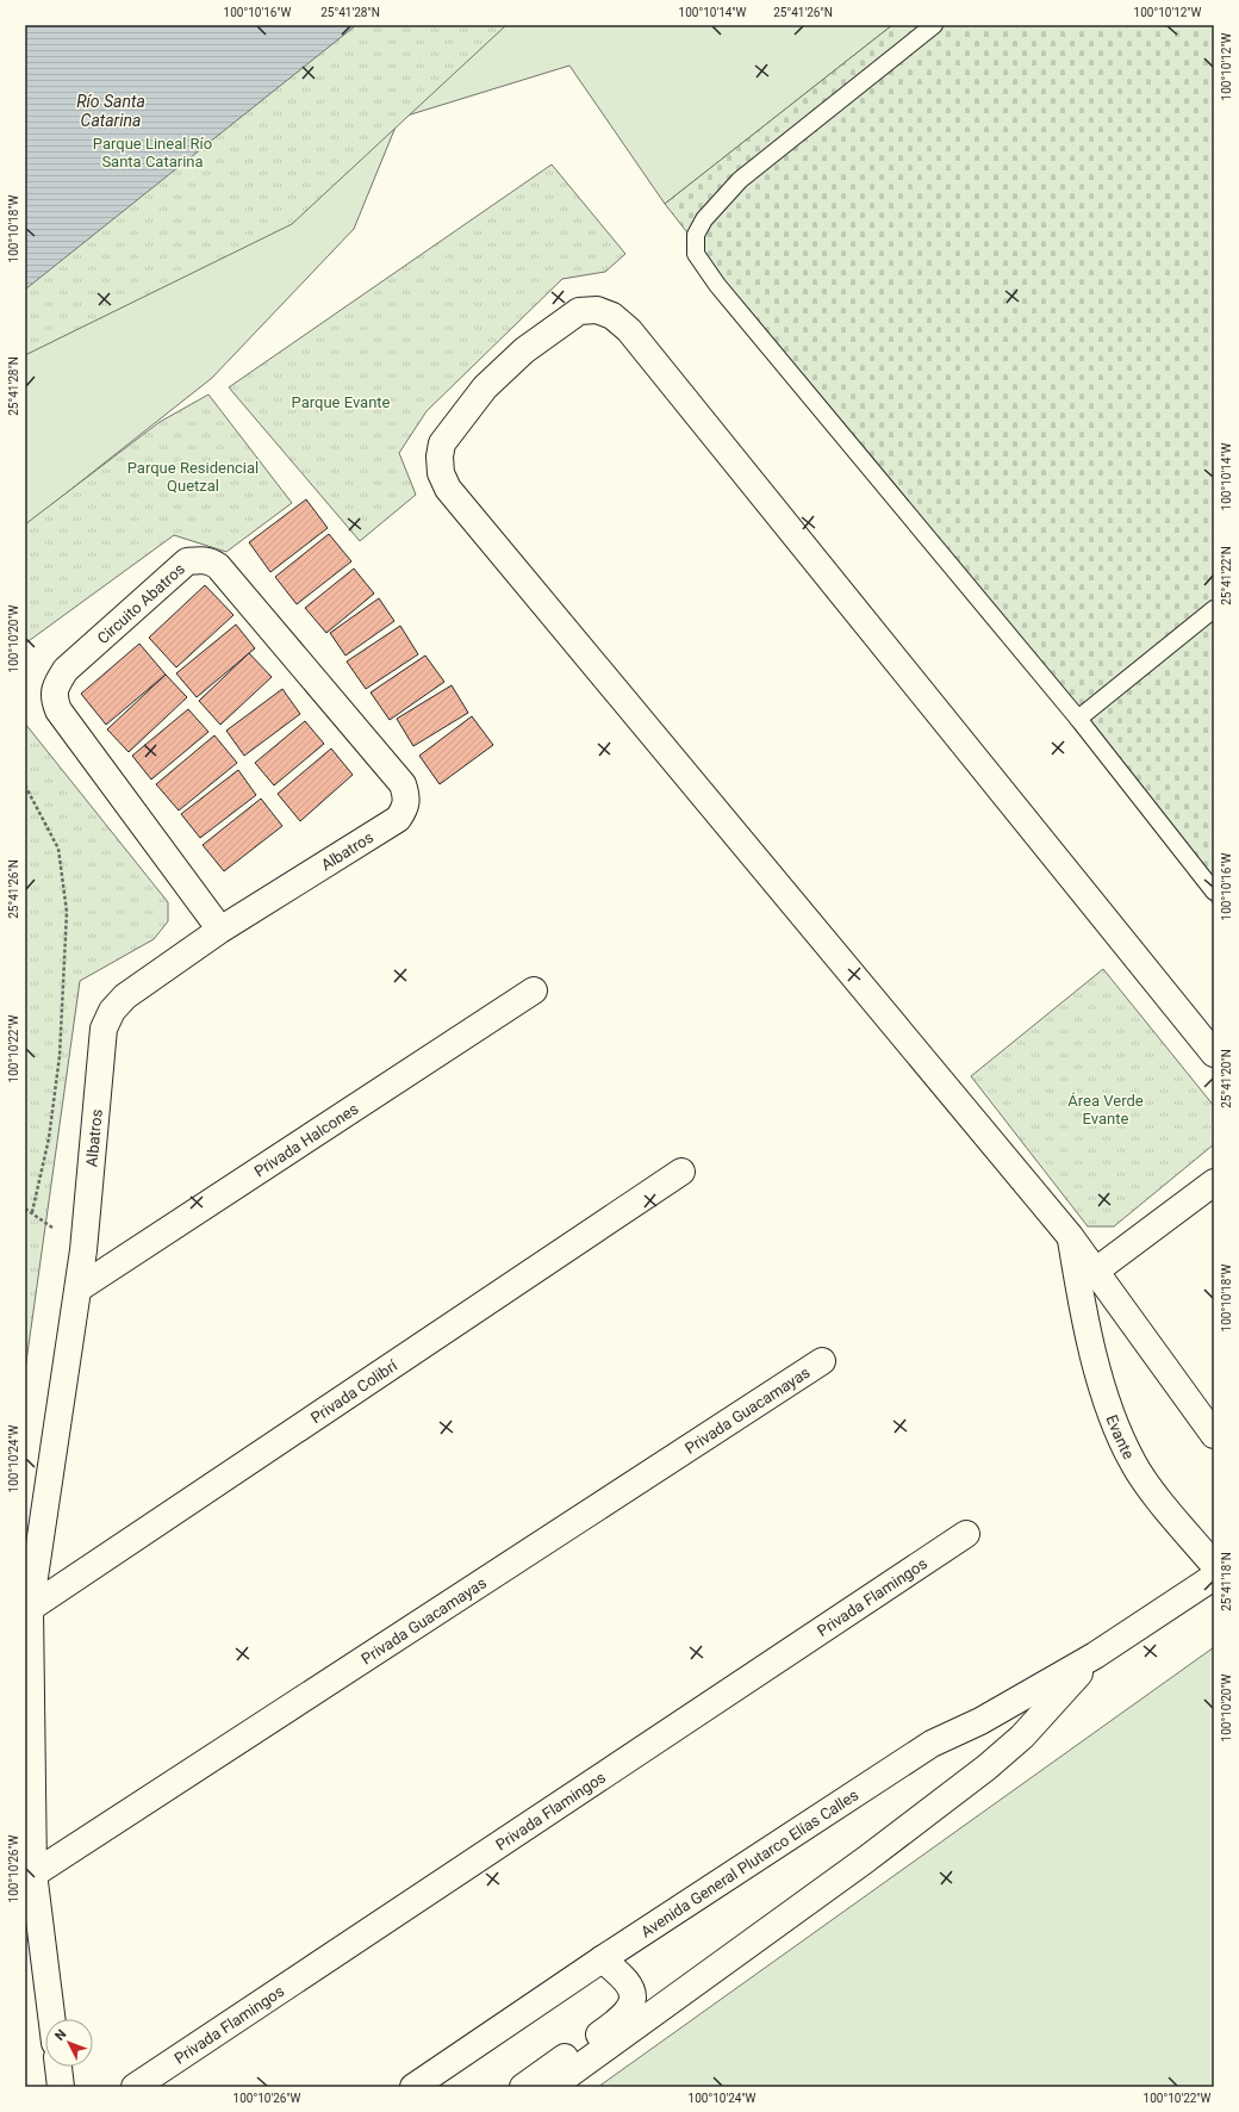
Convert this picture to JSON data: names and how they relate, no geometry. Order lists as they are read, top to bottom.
{
  "streets": {
    "street": [
      "Circuito Abatros",
      "Albatros",
      "Privada Halcones",
      "Privada Colibrí",
      "Privada Guacamayas",
      "Evante",
      "Privada Flamingos",
      "Avenida General Plutarco Elías Calles"
    ]
  },
  "crossings": [
    ["Circuito Abatros", "Albatros"],
    ["Albatros", "Privada Halcones"],
    ["Albatros", "Privada Colibrí"],
    ["Albatros", "Privada Guacamayas"]
  ],
  "water": ["Río Santa Catarina"],
  "parks": [
    "Parque Lineal Río Santa Catarina",
    "Parque Evante",
    "Parque Residencial Quetzal",
    "Área Verde Evante"
  ],
  "north": "top left",
  "coordinates": [
    "100°10'16\"W",
    "25°41'28\"N",
    "100°10'14\"W",
    "25°41'26\"N",
    "100°10'12\"W",
    "100°10'18\"W",
    "25°41'22\"N",
    "100°10'20\"W",
    "100°10'22\"W",
    "25°41'20\"N",
    "100°10'24\"W",
    "25°41'18\"N",
    "100°10'26\"W"
  ]
}
